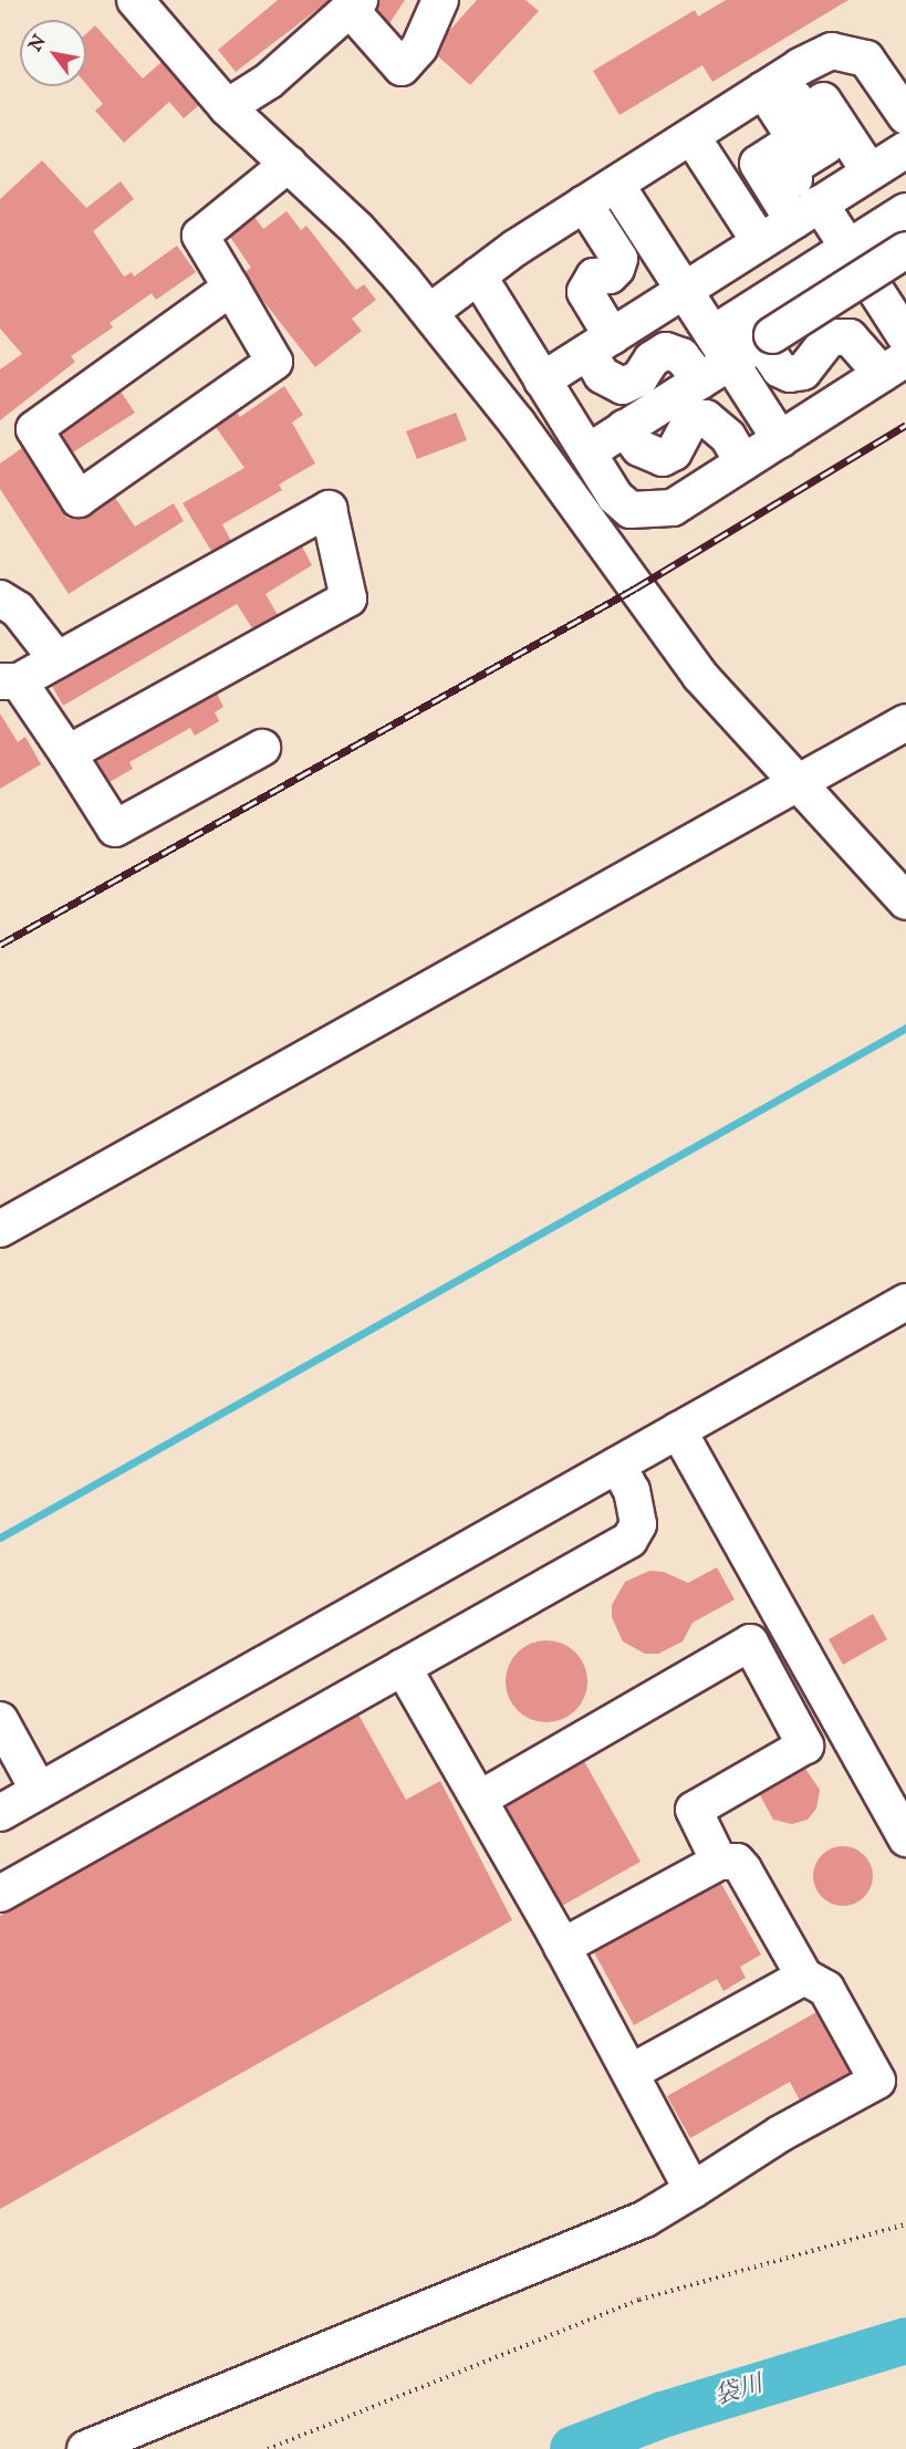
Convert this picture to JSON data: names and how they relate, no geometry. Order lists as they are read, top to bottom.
{
  "water": ["袋川"],
  "north": "top left"
}
